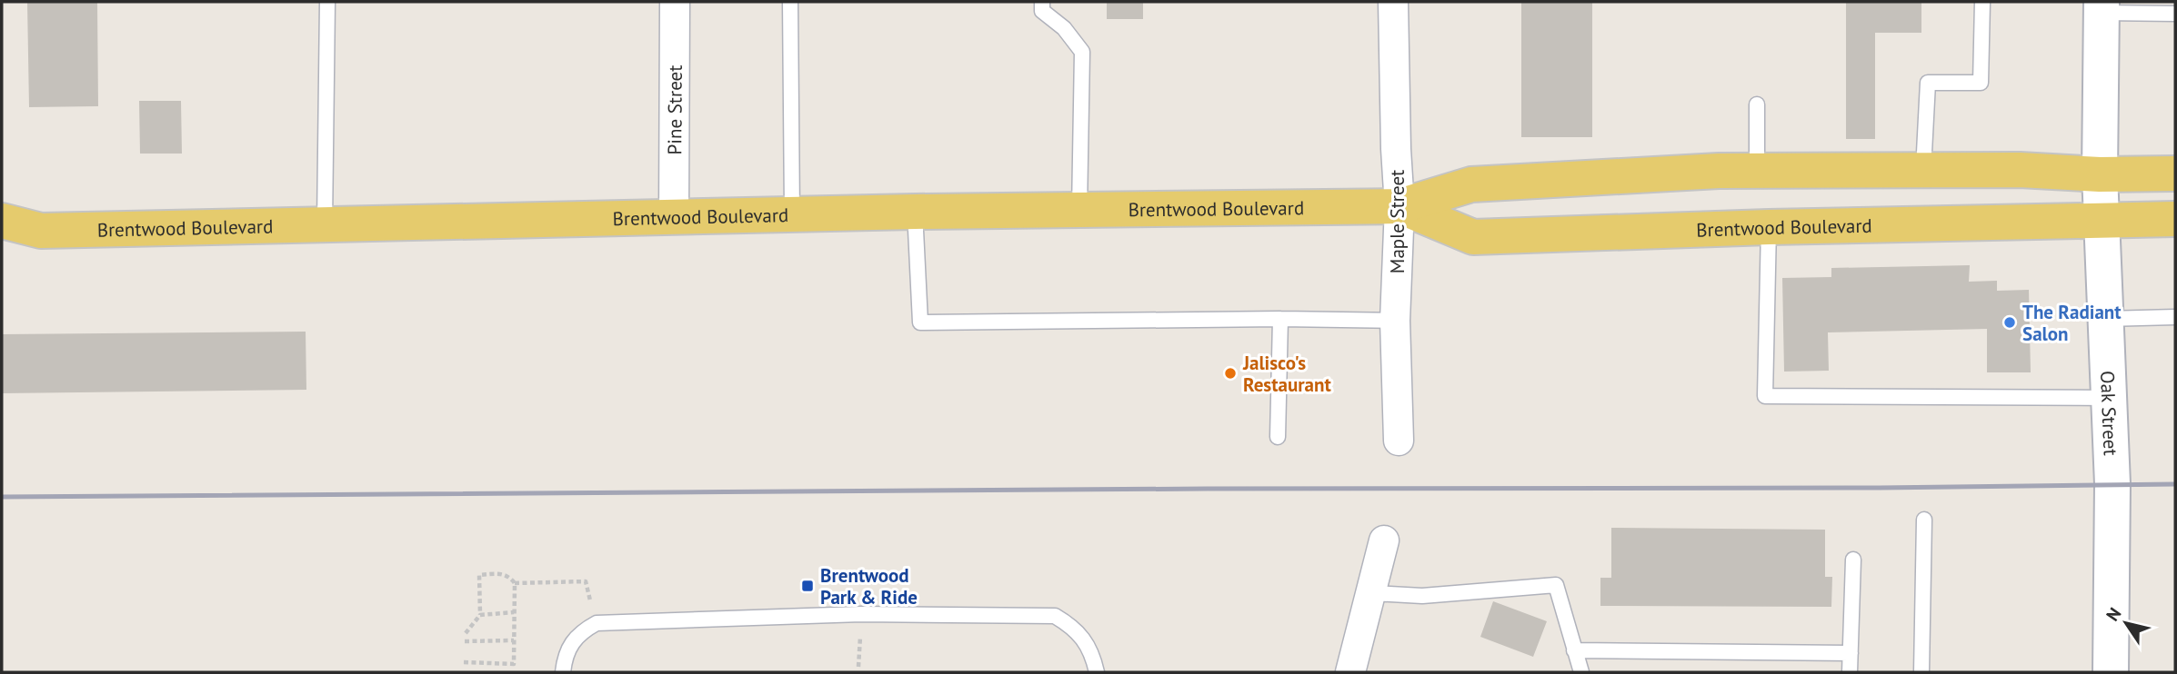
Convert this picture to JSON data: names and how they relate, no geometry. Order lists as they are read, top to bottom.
{
  "streets": {
    "main road": ["Brentwood Boulevard"],
    "street": ["Pine Street", "Maple Street", "Oak Street"]
  },
  "crossings": [
    ["Pine Street", "Brentwood Boulevard"],
    ["Brentwood Boulevard", "Maple Street"],
    ["Brentwood Boulevard", "Oak Street"]
  ],
  "places": {
    "other": ["The Radiant Salon", "Jalisco's Restaurant"],
    "transit": ["Brentwood Park & Ride"]
  },
  "north": "top left"
}
